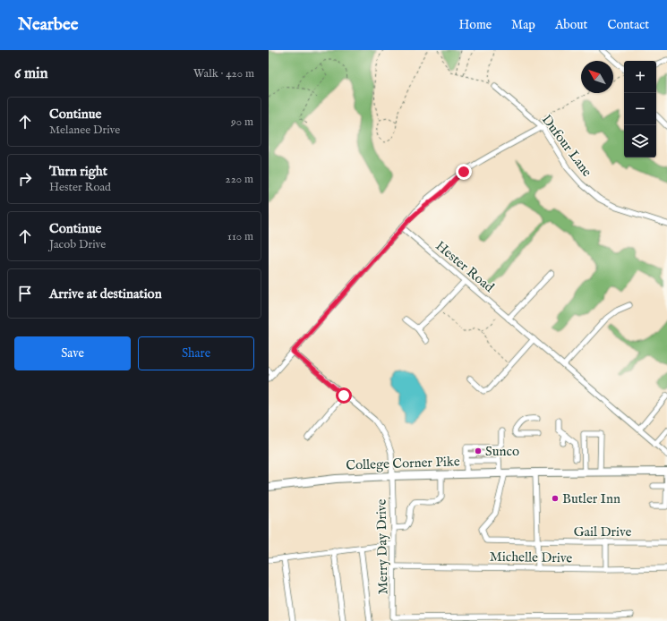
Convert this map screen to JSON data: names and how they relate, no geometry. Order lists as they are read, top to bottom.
{
  "streets": {
    "highway": ["College Corner Pike"],
    "street": [
      "Dufour Lane",
      "Hester Road",
      "Gail Drive",
      "Merry Day Drive",
      "Michelle Drive"
    ]
  },
  "crossings": [
    ["College Corner Pike", "Gail Drive"],
    ["College Corner Pike", "Merry Day Drive"],
    ["Merry Day Drive", "Michelle Drive"]
  ],
  "places": ["Sunco", "Butler Inn"],
  "north": "top left",
  "page": {
    "header": "Nearbee",
    "nav": [
      "Home",
      "Map",
      "About",
      "Contact"
    ],
    "heading": ["6 min", "Walk · 420 m"],
    "map_buttons": ["+", "−"],
    "list": [
      ["Continue", "Melanee Drive", "90 m"],
      ["Turn right", "Hester Road", "220 m"],
      ["Continue", "Jacob Drive", "110 m"],
      "Arrive at destination"
    ],
    "buttons": ["Save", "Share"]
  }
}
